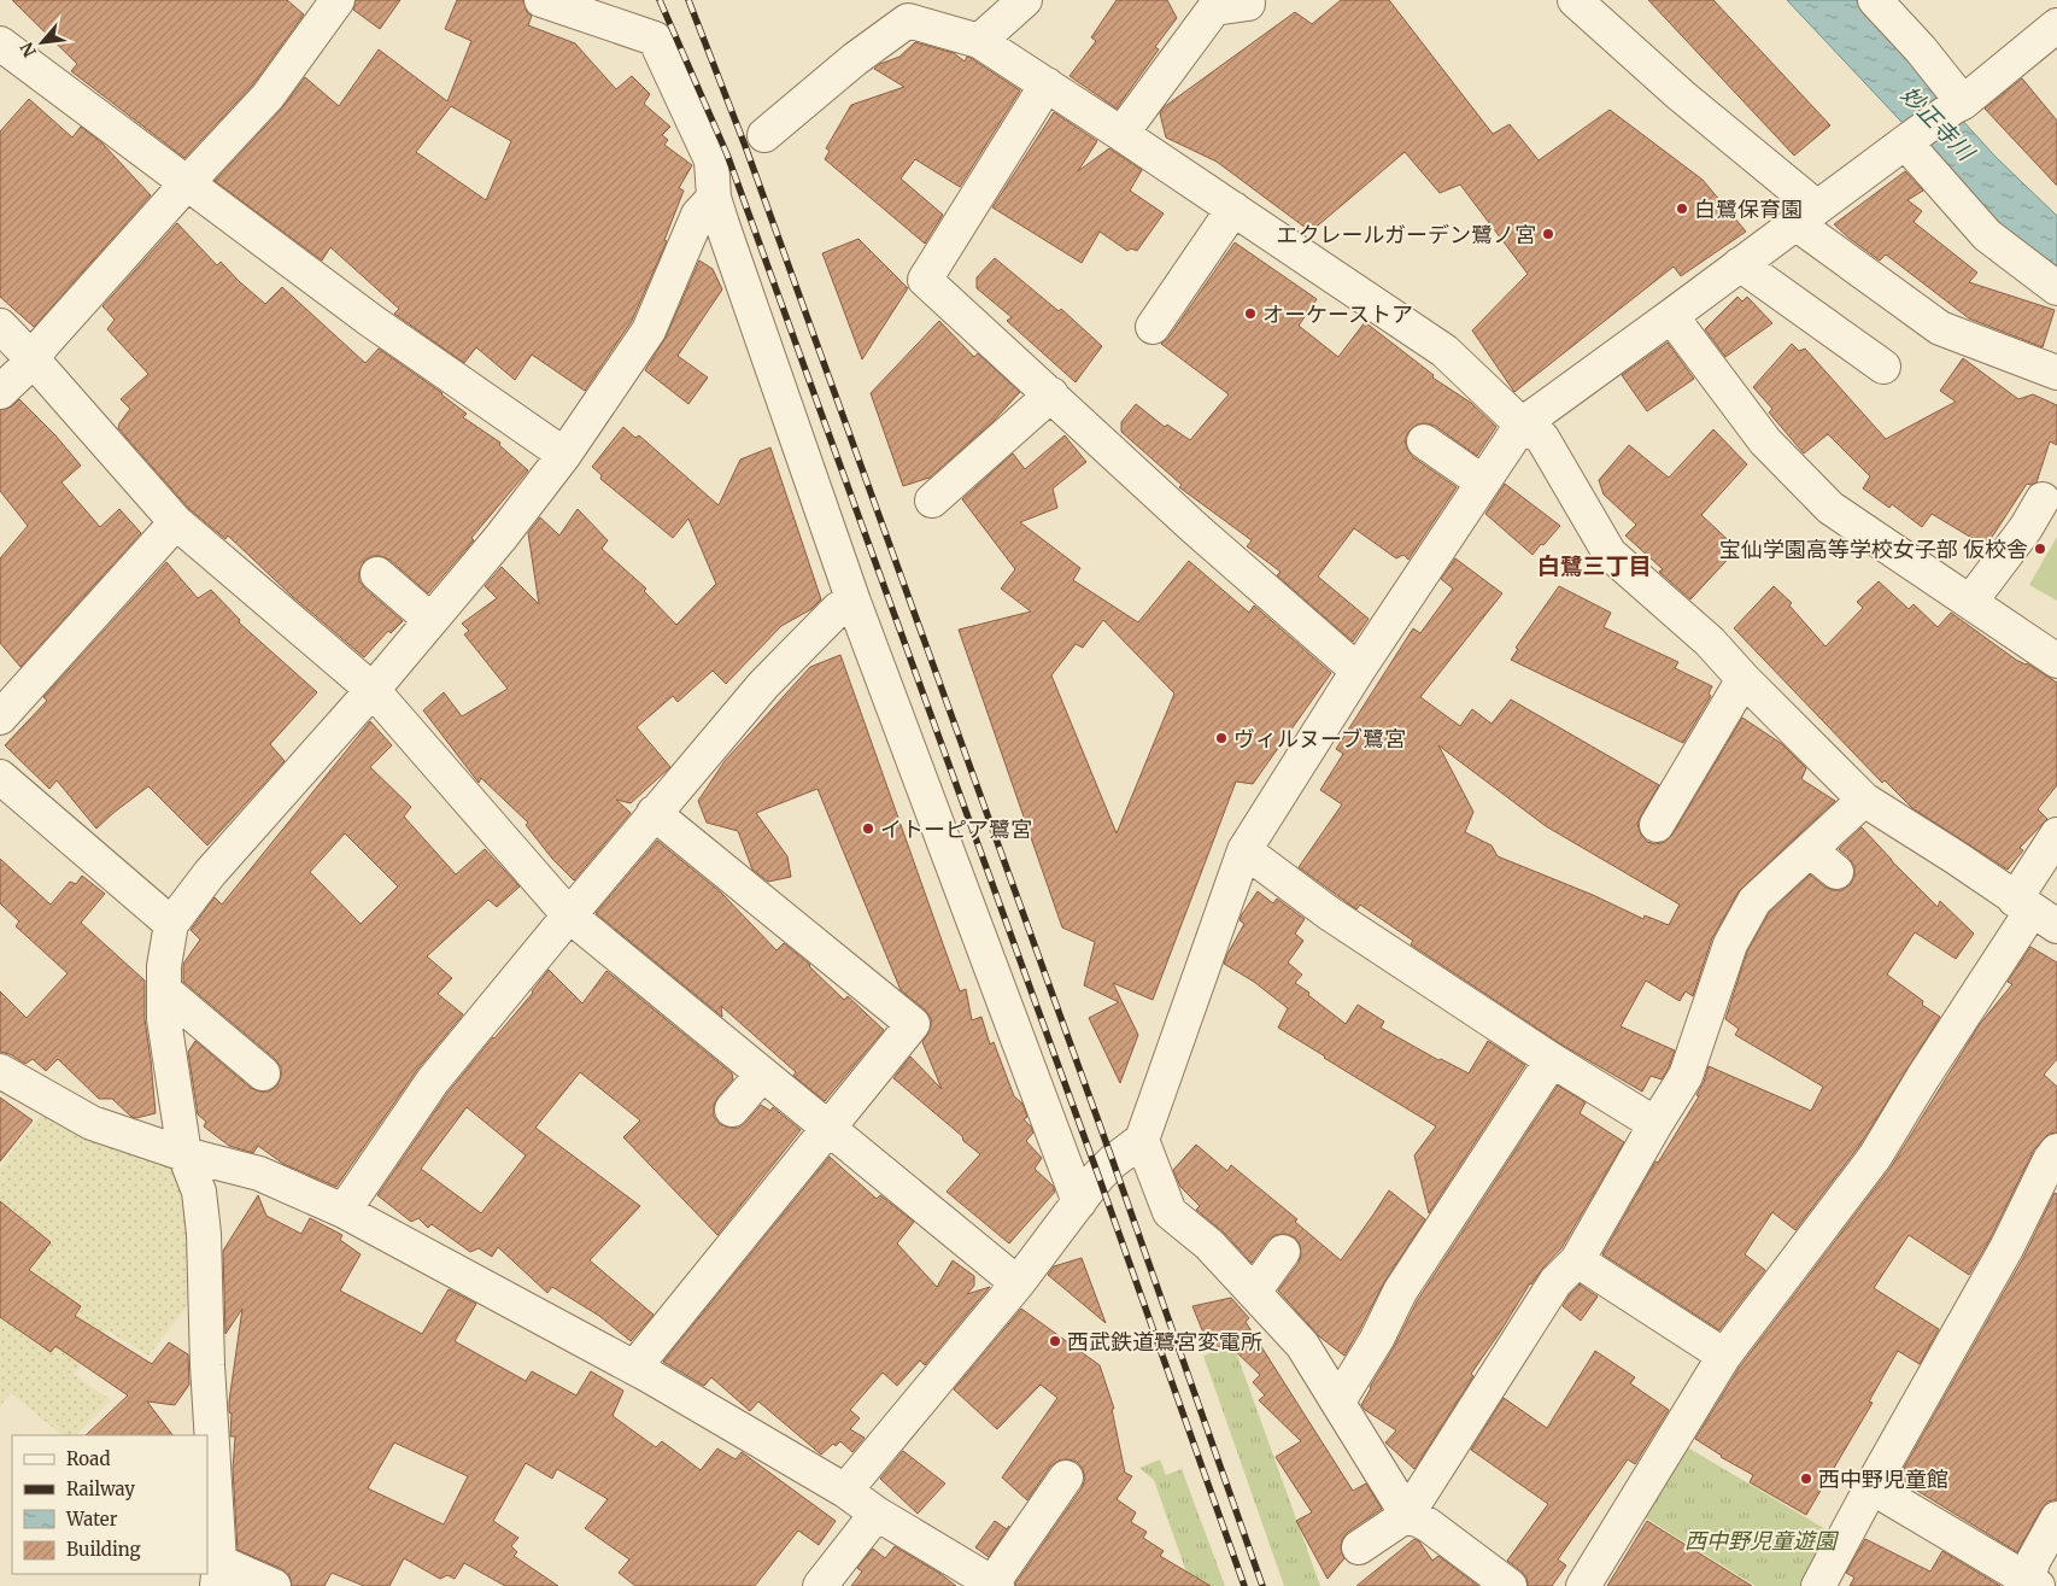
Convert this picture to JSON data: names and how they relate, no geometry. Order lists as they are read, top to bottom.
{
  "districts": ["白鷺三丁目"],
  "water": ["妙正寺川"],
  "parks": ["西中野児童遊園"],
  "places": [
    "白鷺保育園",
    "エクレールガーデン鷺ノ宮",
    "オーケーストア",
    "宝仙学園高等学校女子部 仮校舎",
    "ヴィルヌーブ鷺宮",
    "イトーピア鷺宮",
    "西武鉄道鷺宮変電所",
    "西中野児童館"
  ],
  "legend": [
    "Road",
    "Railway",
    "Water",
    "Building"
  ],
  "north": "bottom left"
}
